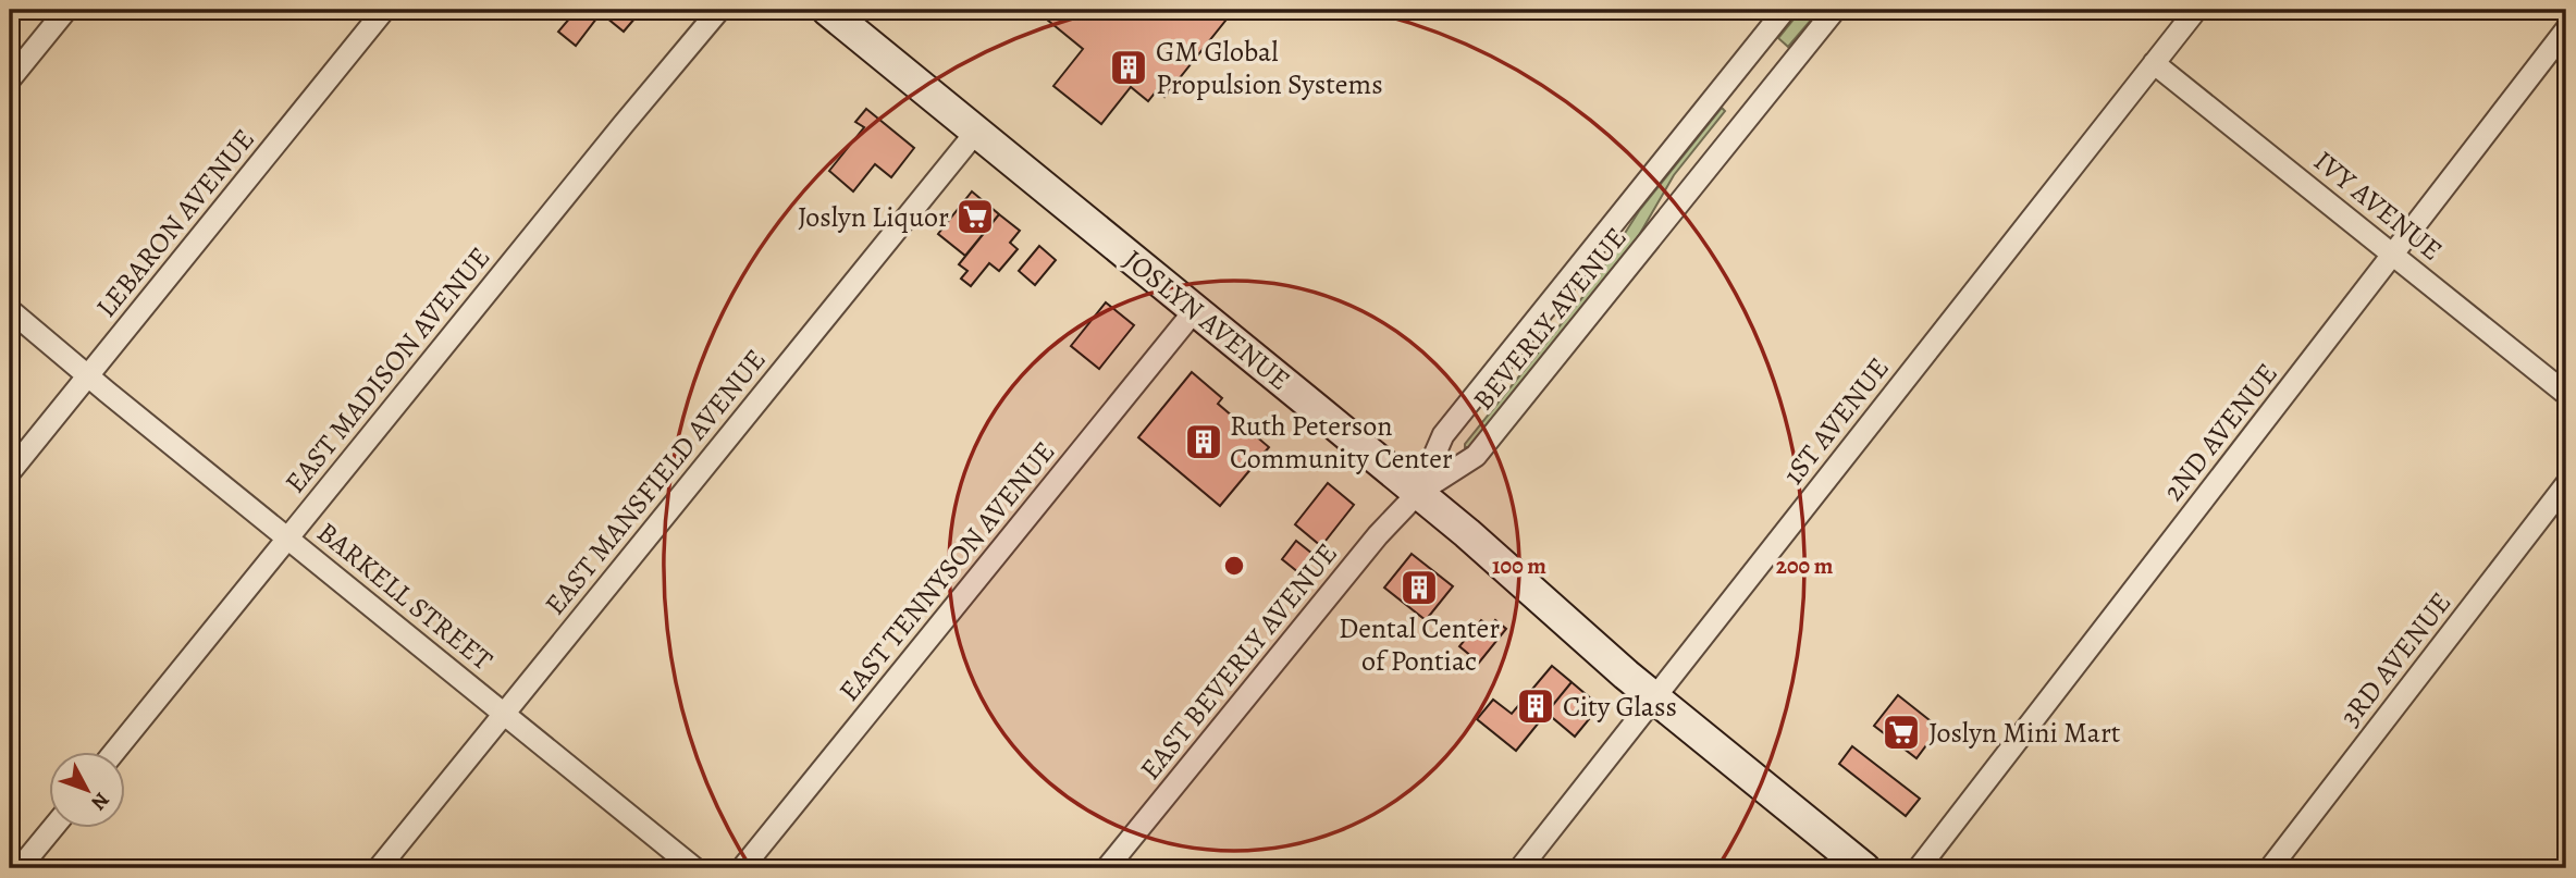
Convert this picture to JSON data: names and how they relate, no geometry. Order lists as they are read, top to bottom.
{
  "streets": {
    "main road": ["JOSLYN AVENUE"],
    "street": [
      "IVY AVENUE",
      "LEBARON AVENUE",
      "BEVERLY AVENUE",
      "EAST MADISON AVENUE",
      "1ST AVENUE",
      "2ND AVENUE",
      "EAST MANSFIELD AVENUE",
      "EAST TENNYSON AVENUE",
      "BARKELL STREET",
      "3RD AVENUE",
      "EAST BEVERLY AVENUE"
    ]
  },
  "crossings": [
    ["IVY AVENUE", "1ST AVENUE"],
    ["IVY AVENUE", "2ND AVENUE"],
    ["LEBARON AVENUE", "BARKELL STREET"],
    ["BEVERLY AVENUE", "JOSLYN AVENUE"],
    ["BEVERLY AVENUE", "EAST BEVERLY AVENUE"],
    ["JOSLYN AVENUE", "1ST AVENUE"],
    ["JOSLYN AVENUE", "EAST MANSFIELD AVENUE"],
    ["JOSLYN AVENUE", "EAST TENNYSON AVENUE"],
    ["JOSLYN AVENUE", "EAST BEVERLY AVENUE"],
    ["EAST MADISON AVENUE", "BARKELL STREET"],
    ["EAST MANSFIELD AVENUE", "BARKELL STREET"]
  ],
  "places": {
    "building": [
      "GM Global Propulsion Systems",
      "Ruth Peterson Community Center",
      "Dental Center of Pontiac",
      "City Glass"
    ],
    "supermarket": ["Joslyn Liquor", "Joslyn Mini Mart"]
  },
  "north": "bottom right",
  "rings": ["100 m", "200 m"]
}
